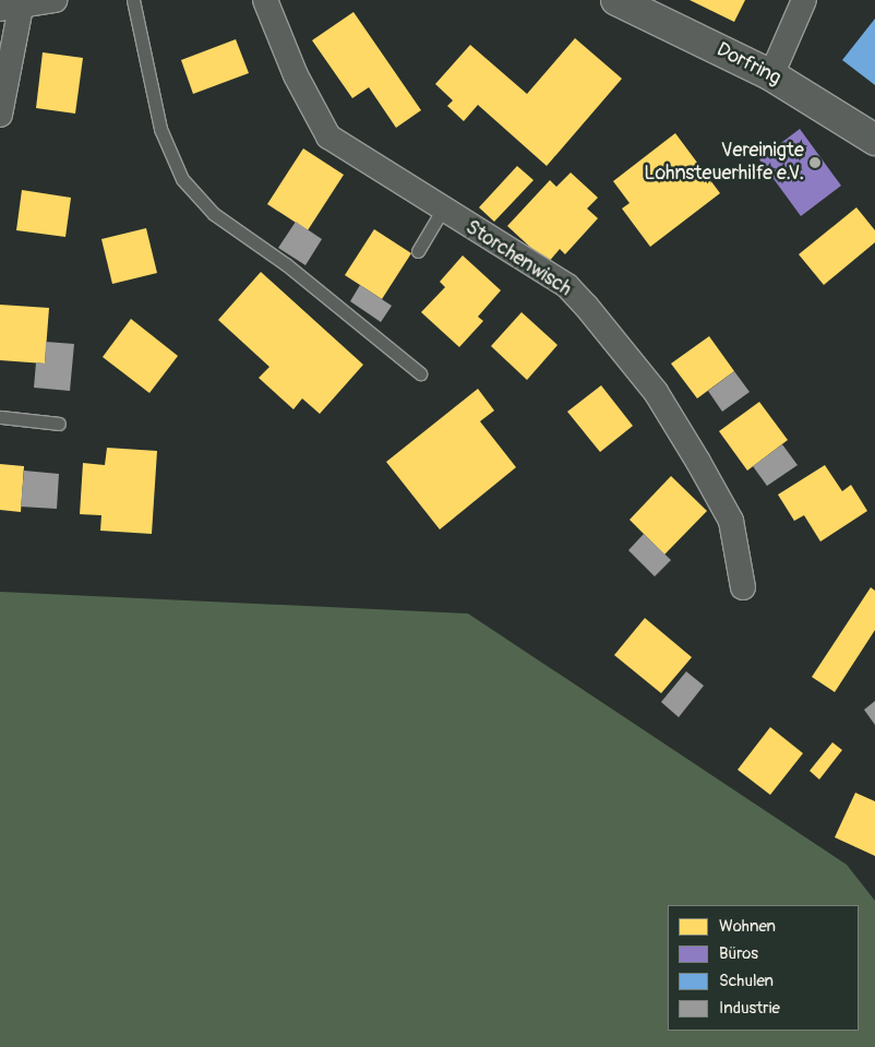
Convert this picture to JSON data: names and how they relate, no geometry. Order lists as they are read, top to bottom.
{
  "streets": {
    "street": ["Dorfring", "Storchenwisch"]
  },
  "places": ["Vereinigte Lohnsteuerhilfe e.V."],
  "legend": [
    "Wohnen",
    "Büros",
    "Schulen",
    "Industrie"
  ]
}
